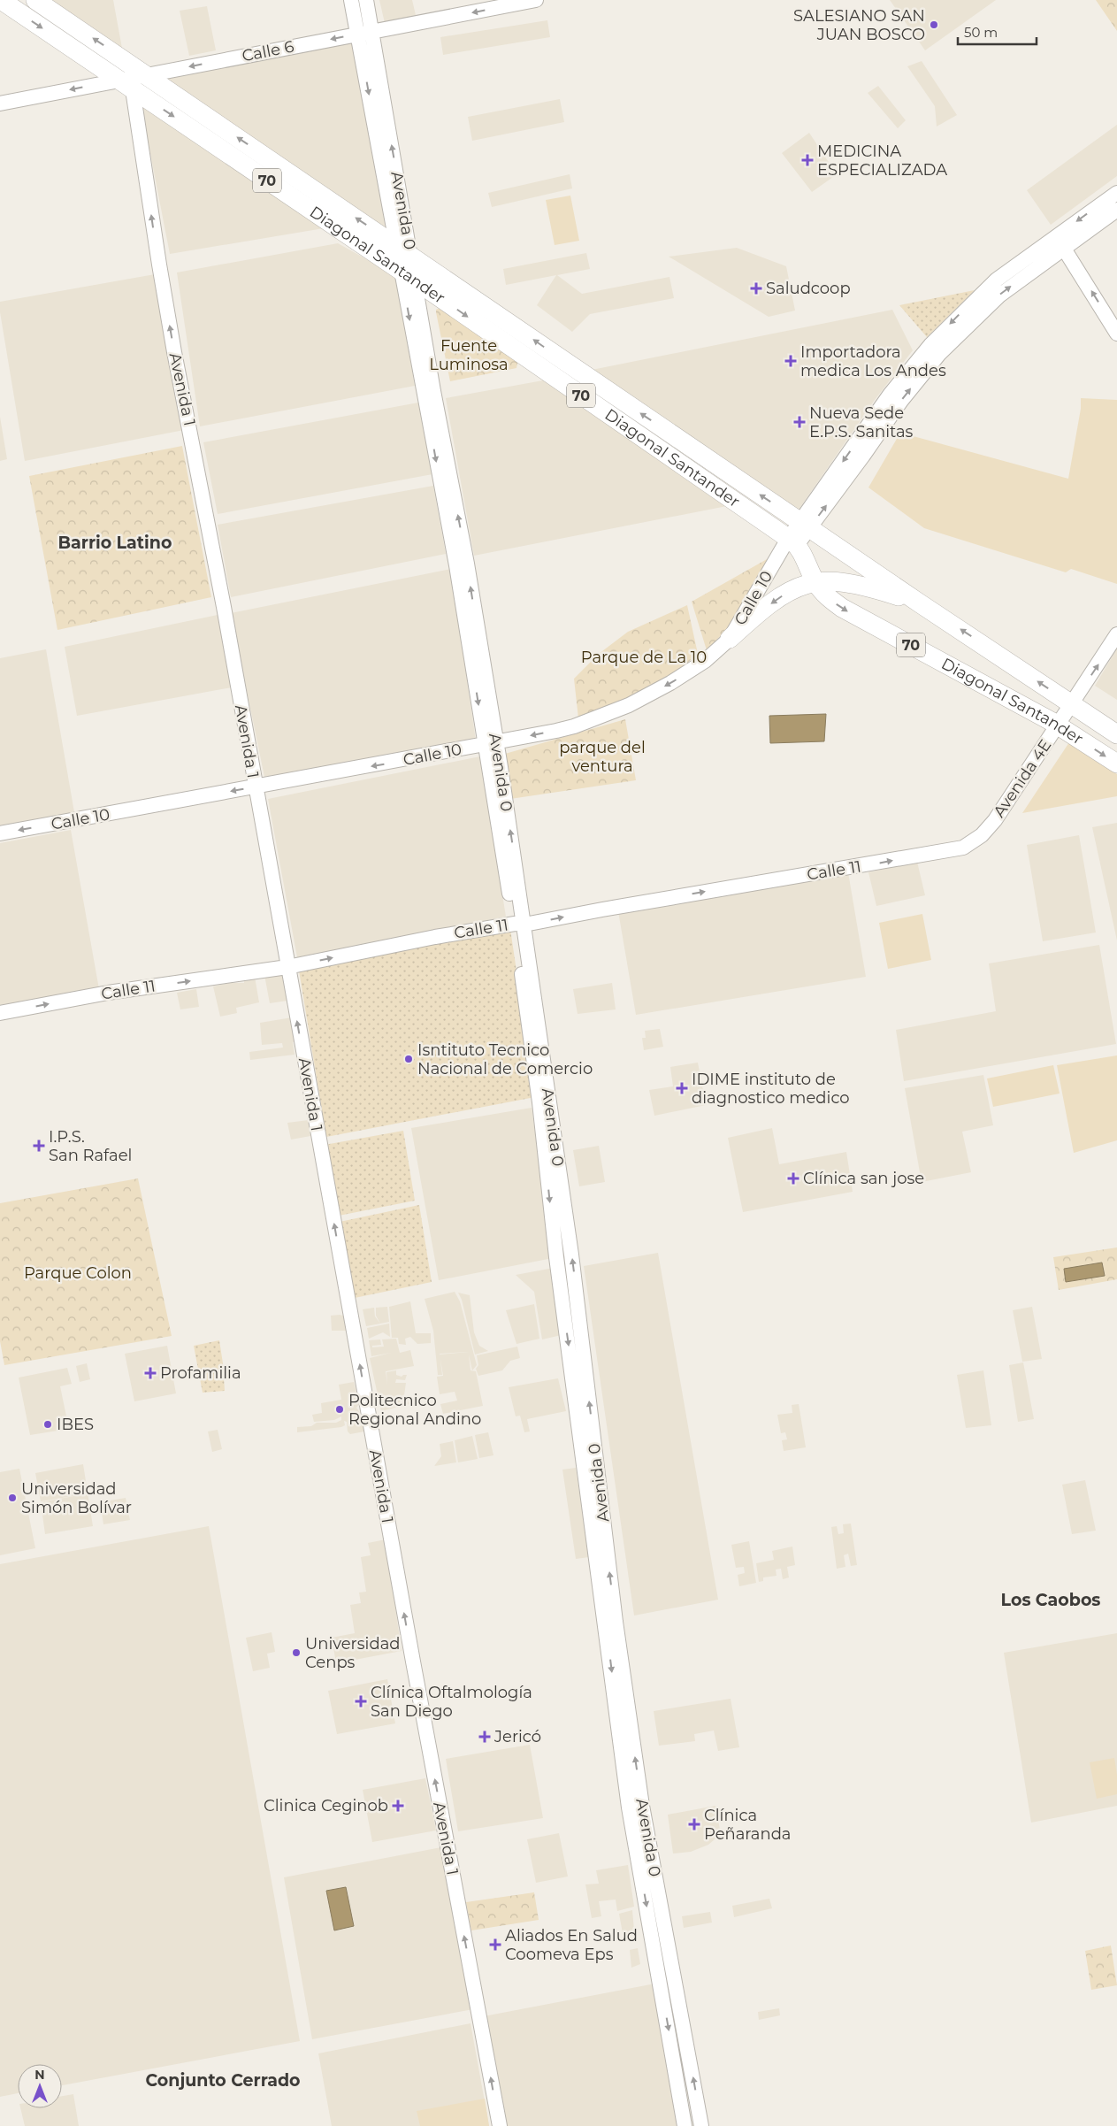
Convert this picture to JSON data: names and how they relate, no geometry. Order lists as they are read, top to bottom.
{
  "streets": {
    "main road": ["70", "Diagonal Santander"],
    "street": [
      "Calle 6",
      "Avenida 0",
      "Avenida 1",
      "Calle 10",
      "Avenida 4E",
      "Calle 11"
    ]
  },
  "crossings": [
    ["Calle 6", "Avenida 0"],
    ["Calle 6", "Diagonal Santander"],
    ["Calle 6", "Avenida 1"],
    ["Avenida 0", "Diagonal Santander"],
    ["Avenida 0", "Calle 10"],
    ["Avenida 0", "Calle 11"],
    ["Diagonal Santander", "Avenida 1"],
    ["Diagonal Santander", "Calle 10"],
    ["Diagonal Santander", "Avenida 4E"],
    ["Avenida 1", "Calle 10"],
    ["Avenida 1", "Calle 11"],
    ["Avenida 4E", "Calle 11"]
  ],
  "one_way": [
    "Calle 6",
    "Avenida 1",
    "Calle 10",
    "Calle 11"
  ],
  "districts": ["Barrio Latino", "Los Caobos", "Conjunto Cerrado"],
  "parks": [
    "Fuente Luminosa",
    "Parque de La 10",
    "parque del ventura",
    "Parque Colon"
  ],
  "places": {
    "other": [
      "SALESIANO SAN JUAN BOSCO",
      "Isntituto Tecnico Nacional de Comercio",
      "Politecnico Regional Andino",
      "IBES",
      "Universidad Simón Bolívar",
      "Universidad Cenps"
    ],
    "health": [
      "MEDICINA ESPECIALIZADA",
      "Saludcoop",
      "Importadora medica Los Andes",
      "Nueva Sede E.P.S. Sanitas",
      "IDIME instituto de diagnostico medico",
      "I.P.S. San Rafael",
      "Clínica san jose",
      "Profamilia",
      "Clínica Oftalmología San Diego",
      "Jericó",
      "Clinica Ceginob",
      "Clínica Peñaranda",
      "Aliados En Salud Coomeva Eps"
    ]
  },
  "scale_bar": "50 m",
  "north": "top"
}
